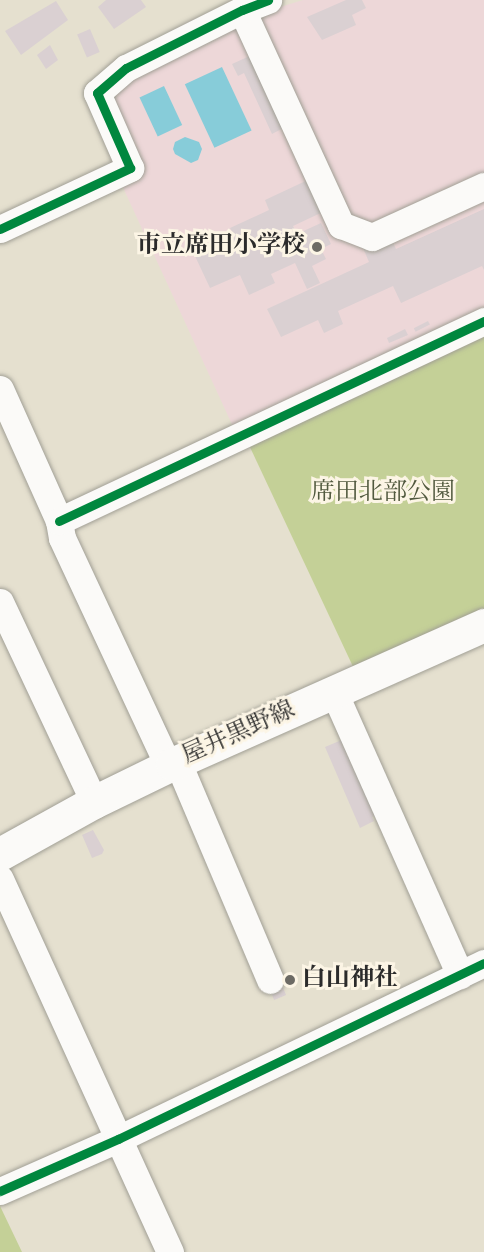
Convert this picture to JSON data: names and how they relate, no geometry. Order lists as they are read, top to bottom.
{
  "streets": {
    "main road": ["屋井黒野線"]
  },
  "parks": ["席田北部公園"],
  "places": ["市立席田小学校", "白山神社"]
}
